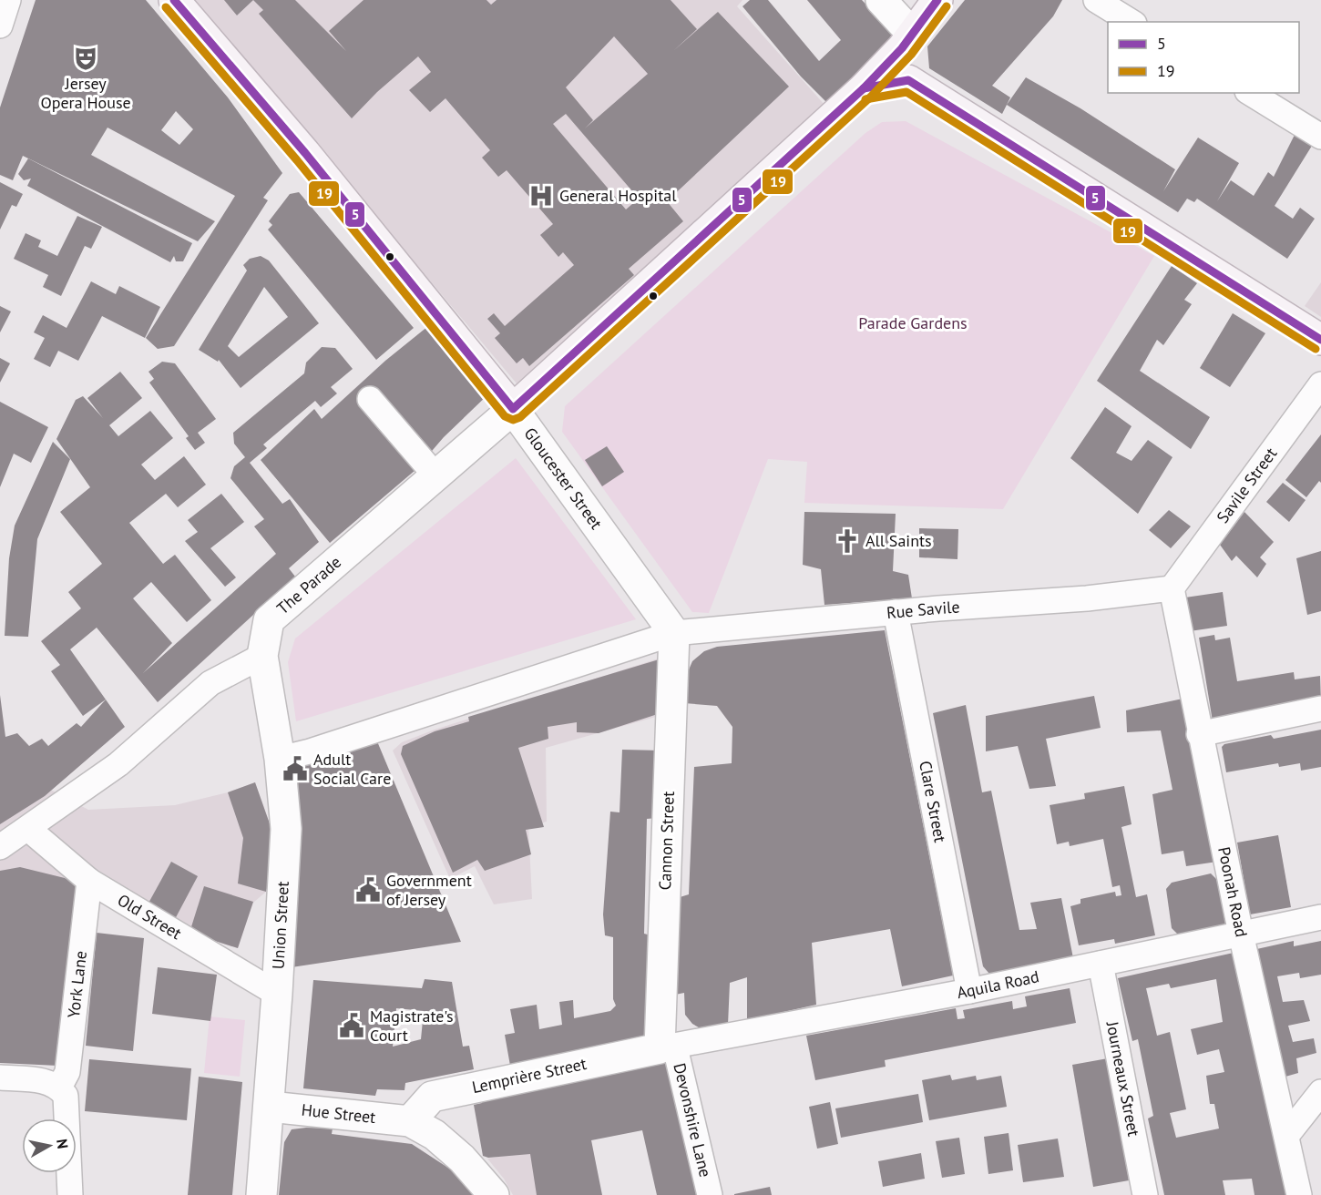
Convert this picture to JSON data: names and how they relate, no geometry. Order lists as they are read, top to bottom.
{
  "streets": {
    "main road": [
      "Gloucester Street",
      "The Parade",
      "Cannon Street",
      "Union Street",
      "Lemprière Street",
      "Hue Street"
    ],
    "street": [
      "Savile Street",
      "Rue Savile",
      "Clare Street",
      "Poonah Road",
      "Old Street",
      "Aquila Road",
      "York Lane",
      "Journeaux Street",
      "Devonshire Lane"
    ]
  },
  "crossings": [
    ["Gloucester Street", "The Parade"],
    ["Gloucester Street", "Rue Savile"],
    ["Gloucester Street", "Cannon Street"],
    ["Savile Street", "Rue Savile"],
    ["Savile Street", "Poonah Road"],
    ["The Parade", "Union Street"],
    ["Rue Savile", "Clare Street"],
    ["Rue Savile", "Cannon Street"],
    ["Rue Savile", "Poonah Road"],
    ["Clare Street", "Aquila Road"],
    ["Cannon Street", "Aquila Road"],
    ["Cannon Street", "Lemprière Street"],
    ["Cannon Street", "Devonshire Lane"],
    ["Poonah Road", "Aquila Road"],
    ["Old Street", "Union Street"],
    ["Old Street", "York Lane"],
    ["Union Street", "Hue Street"],
    ["Aquila Road", "Lemprière Street"],
    ["Aquila Road", "Journeaux Street"],
    ["Aquila Road", "Devonshire Lane"],
    ["Lemprière Street", "Hue Street"],
    ["Lemprière Street", "Devonshire Lane"]
  ],
  "parks": ["Parade Gardens"],
  "places": {
    "theatre": ["Jersey Opera House"],
    "hospital": ["General Hospital"],
    "church": ["All Saints"],
    "public building": ["Adult Social Care", "Government of Jersey", "Magistrate's Court"]
  },
  "lines": ["transit line 5", "transit line 19"],
  "legend": ["5", "19"],
  "north": "right"
}
